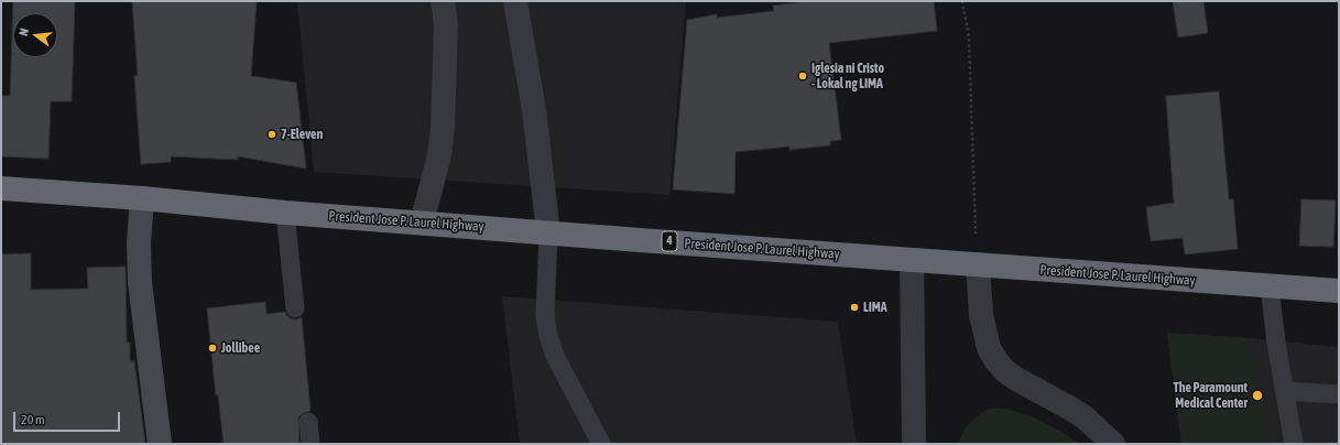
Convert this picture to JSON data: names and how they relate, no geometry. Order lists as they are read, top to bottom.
{
  "streets": {
    "highway": ["President Jose P. Laurel Highway", "4"]
  },
  "places": [
    "Iglesia ni Cristo - Lokal ng LIMA",
    "7-Eleven",
    "LIMA",
    "Jollibee",
    "The Paramount Medical Center"
  ],
  "scale_bar": "20 m",
  "north": "left"
}
